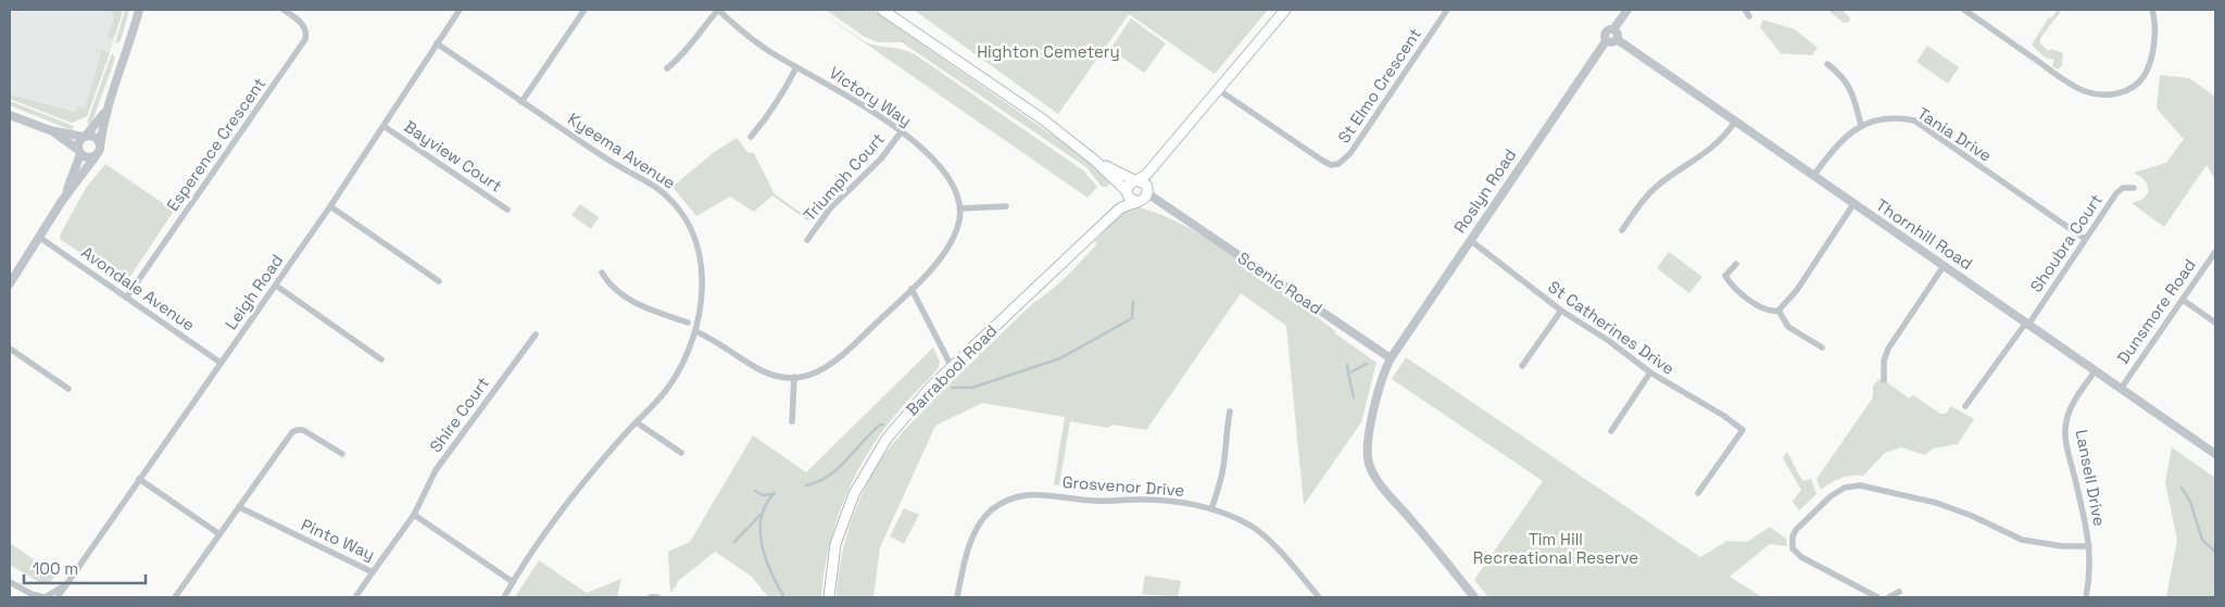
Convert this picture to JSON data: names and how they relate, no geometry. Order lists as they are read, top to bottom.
{
  "streets": {
    "main road": ["Barrabool Road"],
    "street": [
      "St Elmo Crescent",
      "Victory Way",
      "Tania Drive",
      "Esperence Crescent",
      "Kyeema Avenue",
      "Bayview Court",
      "Triumph Court",
      "Roslyn Road",
      "Thornhill Road",
      "Shoubra Court",
      "Scenic Road",
      "Avondale Avenue",
      "Leigh Road",
      "Dunsmore Road",
      "St Catherines Drive",
      "Shire Court",
      "Lansell Drive",
      "Grosvenor Drive",
      "Pinto Way"
    ]
  },
  "crossings": [
    ["Victory Way", "Triumph Court"],
    ["Tania Drive", "Thornhill Road"],
    ["Tania Drive", "Shoubra Court"],
    ["Esperence Crescent", "Avondale Avenue"],
    ["Kyeema Avenue", "Leigh Road"],
    ["Bayview Court", "Leigh Road"],
    ["Roslyn Road", "Thornhill Road"],
    ["Roslyn Road", "Scenic Road"],
    ["Roslyn Road", "St Catherines Drive"],
    ["Thornhill Road", "Shoubra Court"],
    ["Thornhill Road", "Dunsmore Road"],
    ["Thornhill Road", "Lansell Drive"],
    ["Scenic Road", "Barrabool Road"],
    ["Avondale Avenue", "Leigh Road"],
    ["Shire Court", "Pinto Way"]
  ],
  "parks": ["Highton Cemetery", "Tim Hill Recreational Reserve"],
  "scale_bar": "100 m"
}
